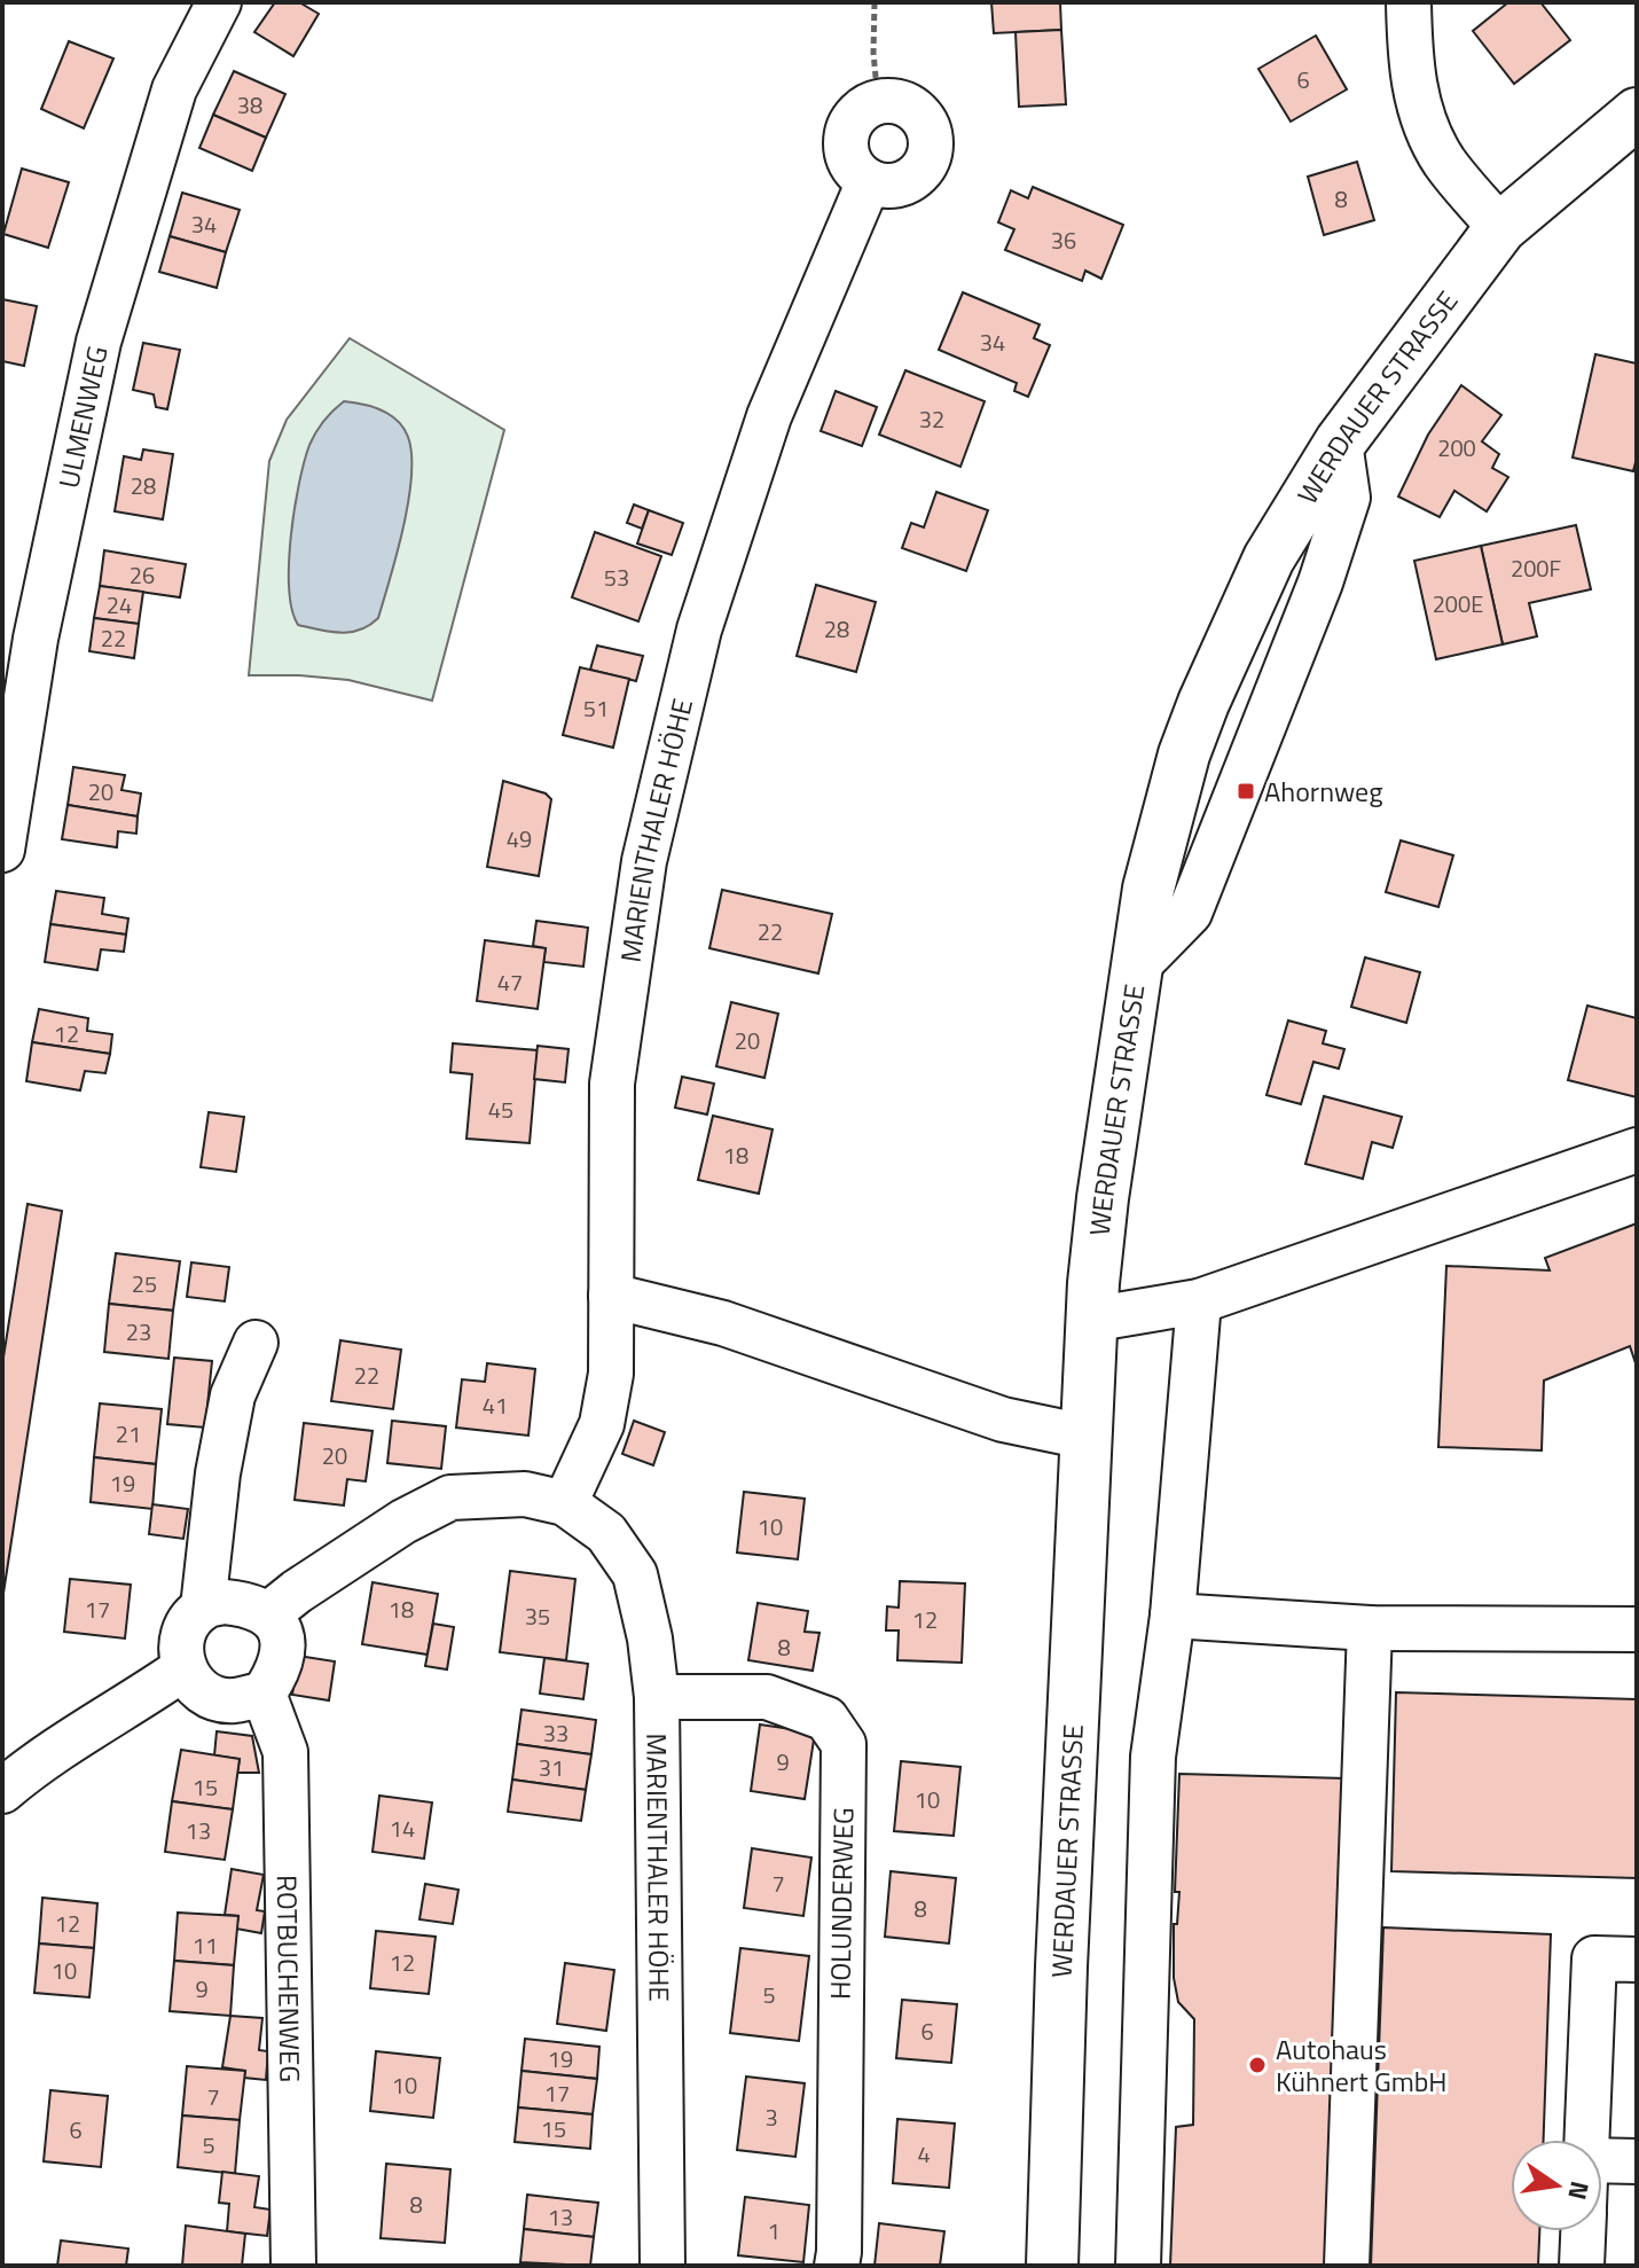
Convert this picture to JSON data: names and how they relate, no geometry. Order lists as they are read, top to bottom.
{
  "streets": {
    "main road": ["WERDAUER STRASSE"],
    "street": [
      "ULMENWEG",
      "MARIENTHALER HÖHE",
      "HOLUNDERWEG",
      "ROTBUCHENWEG"
    ]
  },
  "crossings": [
    ["MARIENTHALER HÖHE", "HOLUNDERWEG"],
    ["MARIENTHALER HÖHE", "ROTBUCHENWEG"]
  ],
  "places": {
    "transit": ["Ahornweg"],
    "other": ["Autohaus Kühnert GmbH"]
  },
  "house_numbers": [
    "6",
    "38",
    "8",
    "34",
    "36",
    "34",
    "32",
    "200",
    "28",
    "200F",
    "26",
    "53",
    "200E",
    "24",
    "28",
    "22",
    "51",
    "20",
    "49",
    "22",
    "47",
    "12",
    "20",
    "45",
    "18",
    "25",
    "23",
    "22",
    "41",
    "21",
    "20",
    "19",
    "10",
    "17",
    "18",
    "35",
    "12",
    "8",
    "33",
    "9",
    "31",
    "15",
    "10",
    "14",
    "13",
    "7",
    "8",
    "12",
    "11",
    "12",
    "10",
    "9",
    "5",
    "6",
    "19",
    "10",
    "17",
    "7",
    "3",
    "15",
    "6",
    "5",
    "4",
    "8",
    "13",
    "1"
  ],
  "north": "right"
}
